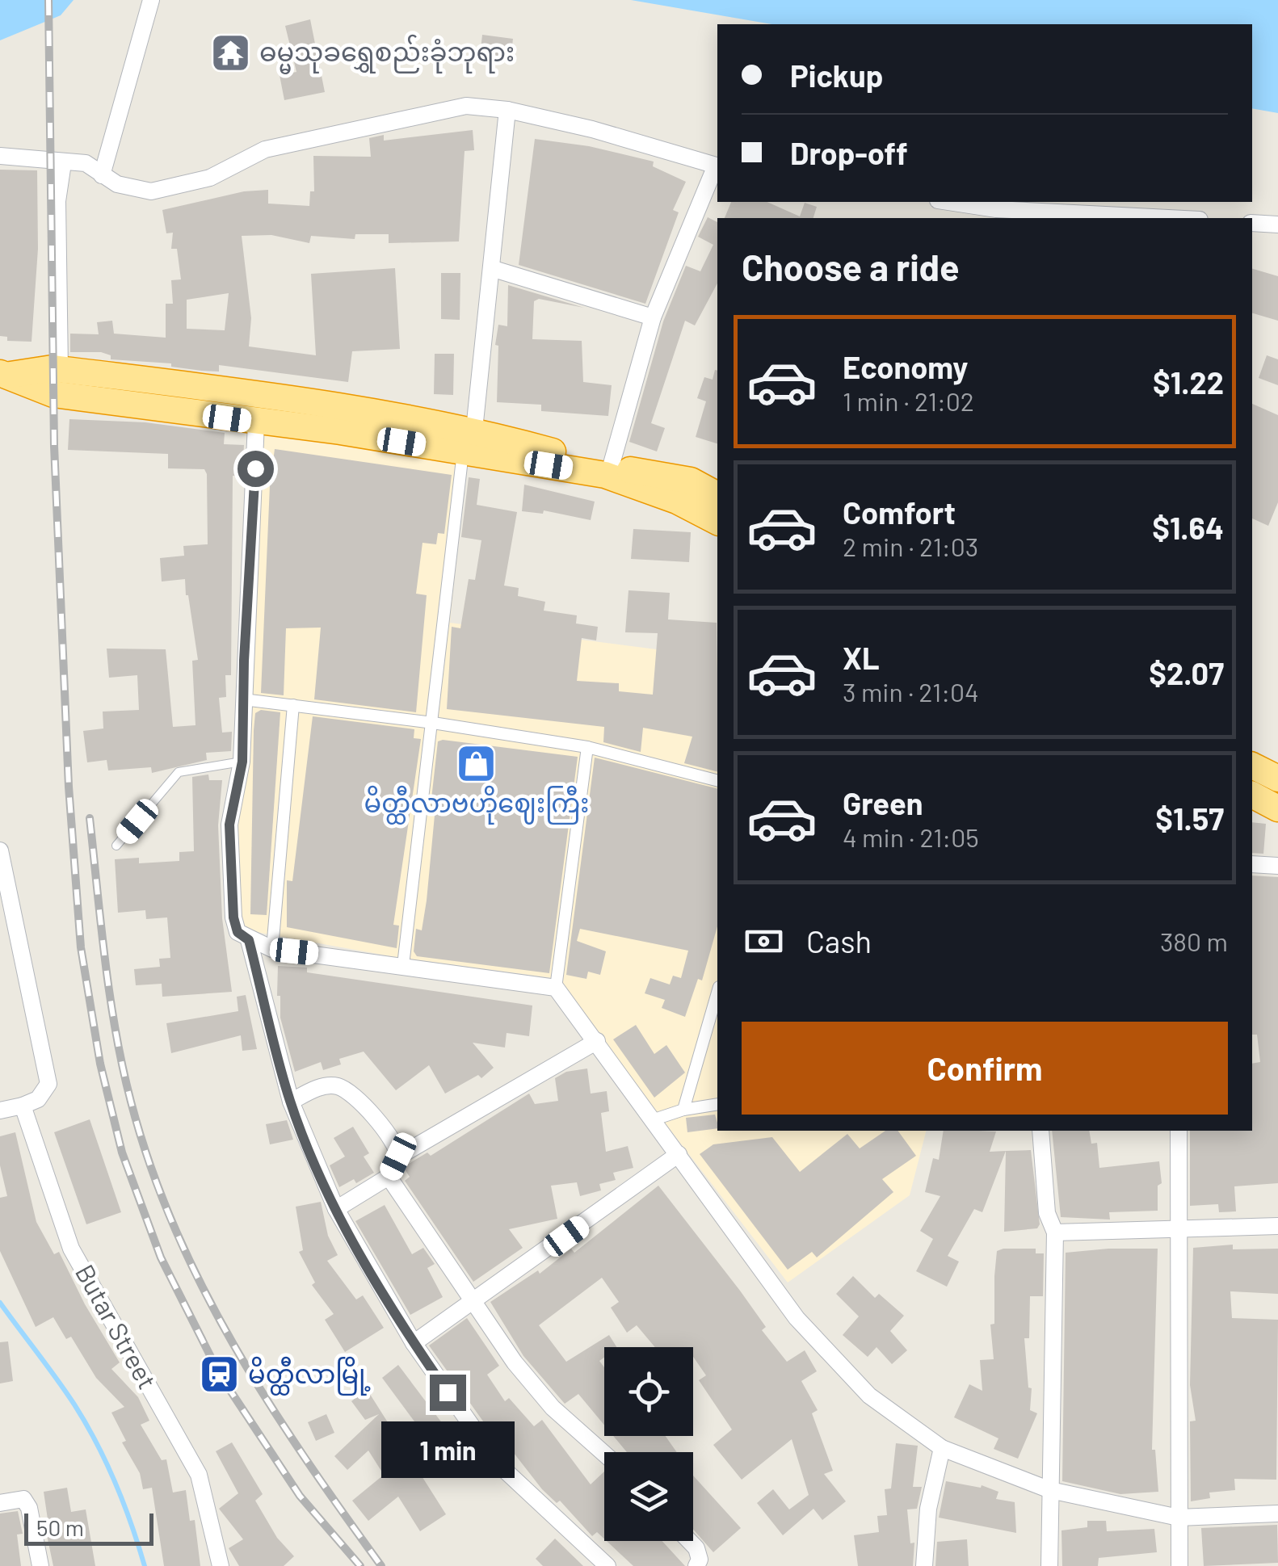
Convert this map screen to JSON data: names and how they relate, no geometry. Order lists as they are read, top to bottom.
{
  "streets": {
    "street": ["Butar Street"]
  },
  "places": {
    "temple": ["ဓမ္မသုခရွှေစည်းခုံဘုရား"],
    "shop": ["မိတ္ထီလာဗဟိုဈေးကြီး"],
    "station": ["မိတ္ထီလာမြို့"]
  },
  "scale_bar": "50 m",
  "page": {
    "banner": ["Pickup", "Drop-off"],
    "heading": "Choose a ride",
    "list": [
      {
        "name": "Economy",
        "note": "1 min · 21:02",
        "value": "$1.22"
      },
      {
        "name": "Comfort",
        "note": "2 min · 21:03",
        "value": "$1.64"
      },
      {
        "name": "XL",
        "note": "3 min · 21:04",
        "value": "$2.07"
      },
      {
        "name": "Green",
        "note": "4 min · 21:05",
        "value": "$1.57"
      }
    ],
    "pay": ["Cash", "380 m"],
    "buttons": "Confirm",
    "bubble": "1 min",
    "scale": "50 m"
  }
}
